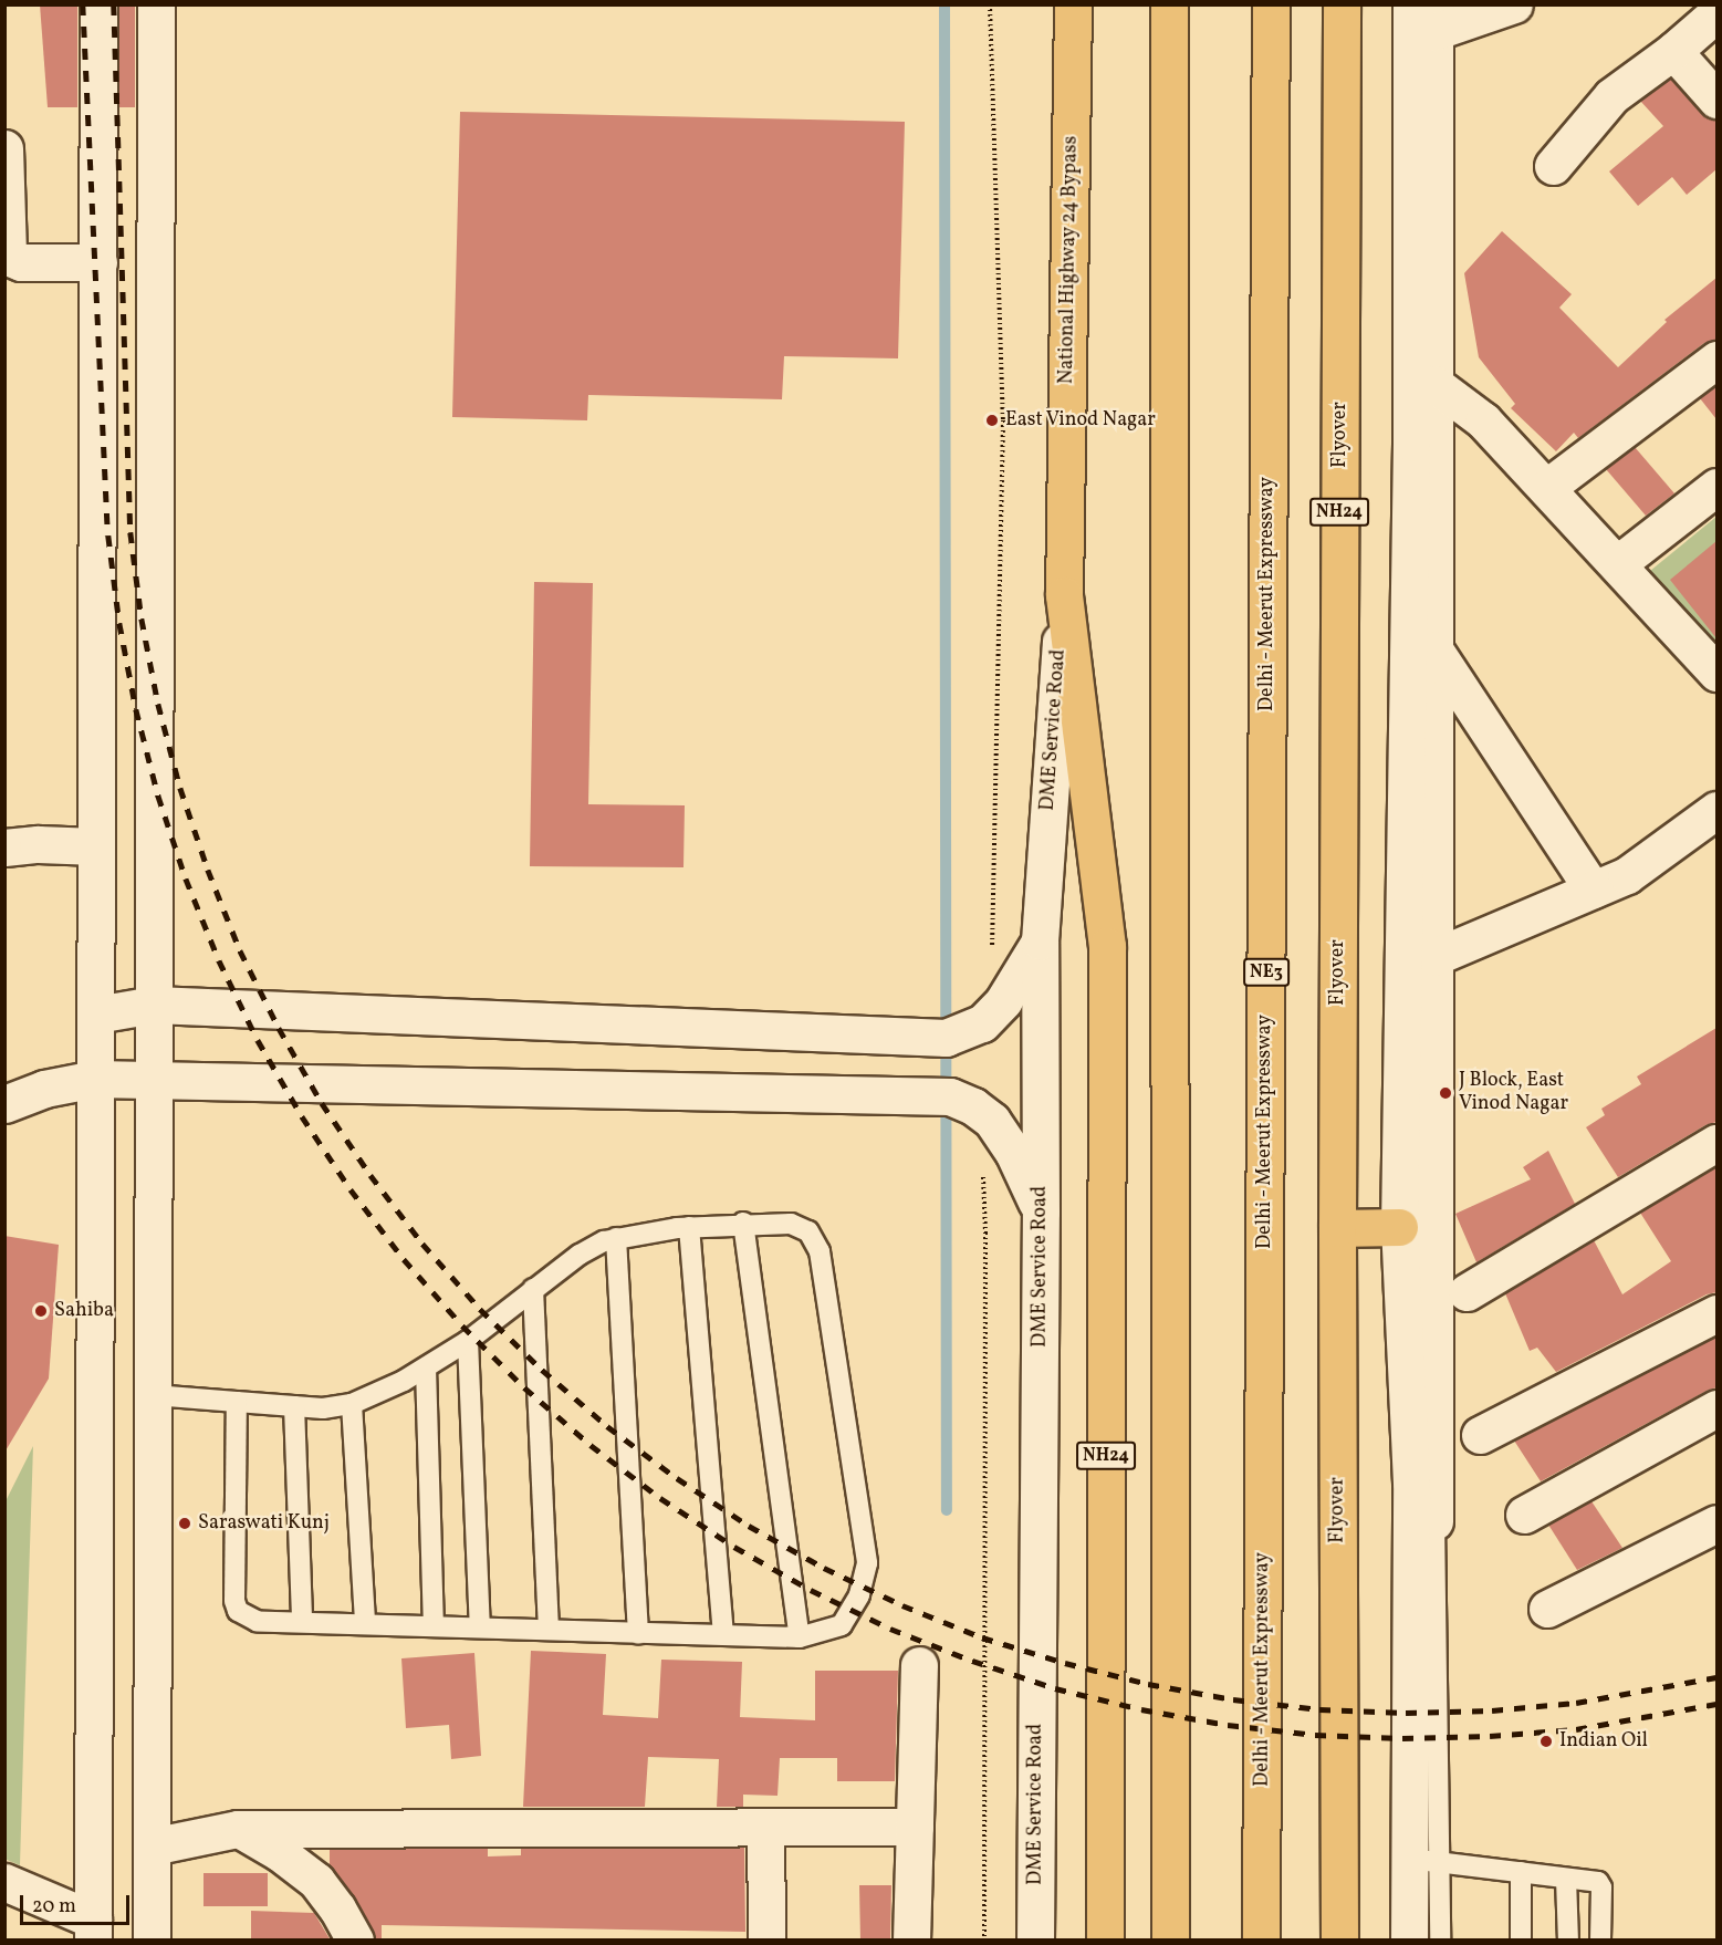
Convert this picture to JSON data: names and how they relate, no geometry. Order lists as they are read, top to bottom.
{
  "streets": {
    "highway": [
      "National Highway 24 Bypass",
      "Flyover",
      "NH24",
      "Delhi - Meerut Expressway",
      "NE3"
    ],
    "street": ["DME Service Road"]
  },
  "crossings": [
    ["National Highway 24 Bypass", "NH24"],
    ["National Highway 24 Bypass", "DME Service Road"],
    ["NH24", "DME Service Road"]
  ],
  "places": [
    "East Vinod Nagar",
    "J Block, East Vinod Nagar",
    "Sahiba",
    "Saraswati Kunj",
    "Indian Oil"
  ],
  "scale_bar": "20 m"
}
